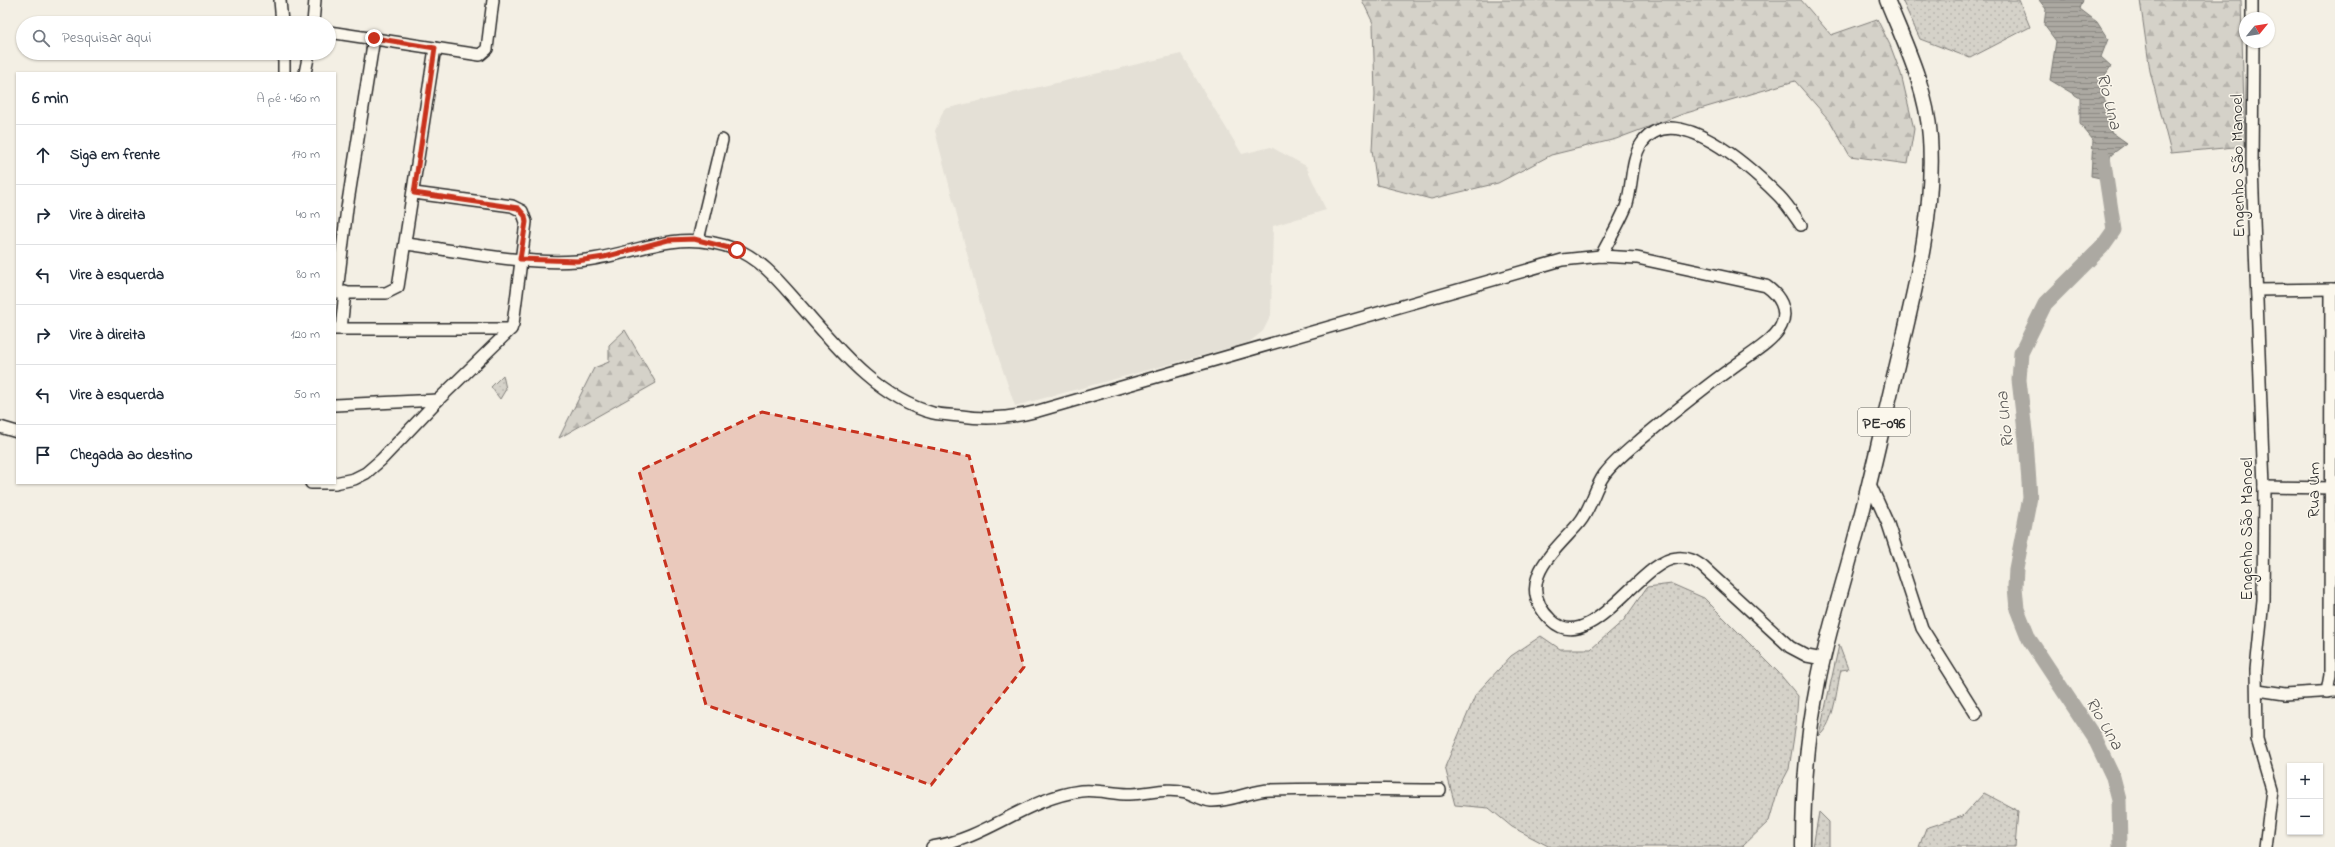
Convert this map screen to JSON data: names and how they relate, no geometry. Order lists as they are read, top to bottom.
{
  "streets": {
    "main road": ["PE-096"],
    "street": ["Engenho São Manoel", "Rua Um"]
  },
  "water": ["Rio Una"],
  "north": "top right",
  "page": {
    "search": "Pesquisar aqui",
    "heading": ["6 min", "A pé · 460 m"],
    "list": [
      ["Siga em frente", "170 m"],
      ["Vire à direita", "40 m"],
      ["Vire à esquerda", "80 m"],
      ["Vire à direita", "120 m"],
      ["Vire à esquerda", "50 m"],
      "Chegada ao destino"
    ],
    "map_buttons": ["+", "−"]
  }
}
